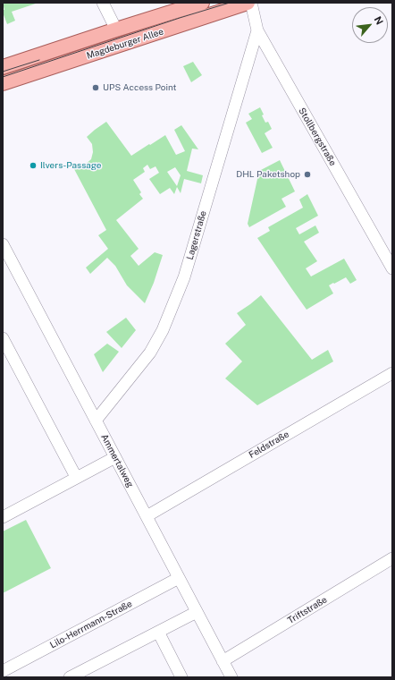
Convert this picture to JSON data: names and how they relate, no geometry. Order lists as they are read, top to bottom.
{
  "streets": {
    "main road": ["Magdeburger Allee"],
    "street": [
      "Stollbergstraße",
      "Lagerstraße",
      "Feldstraße",
      "Ammertalweg",
      "Triftstraße",
      "Lilo-Herrmann-Straße"
    ]
  },
  "crossings": [
    ["Stollbergstraße", "Lagerstraße"],
    ["Lagerstraße", "Ammertalweg"],
    ["Feldstraße", "Ammertalweg"],
    ["Ammertalweg", "Triftstraße"],
    ["Ammertalweg", "Lilo-Herrmann-Straße"]
  ],
  "places": ["UPS Access Point", "Ilvers-Passage", "DHL Paketshop"],
  "north": "top right"
}
